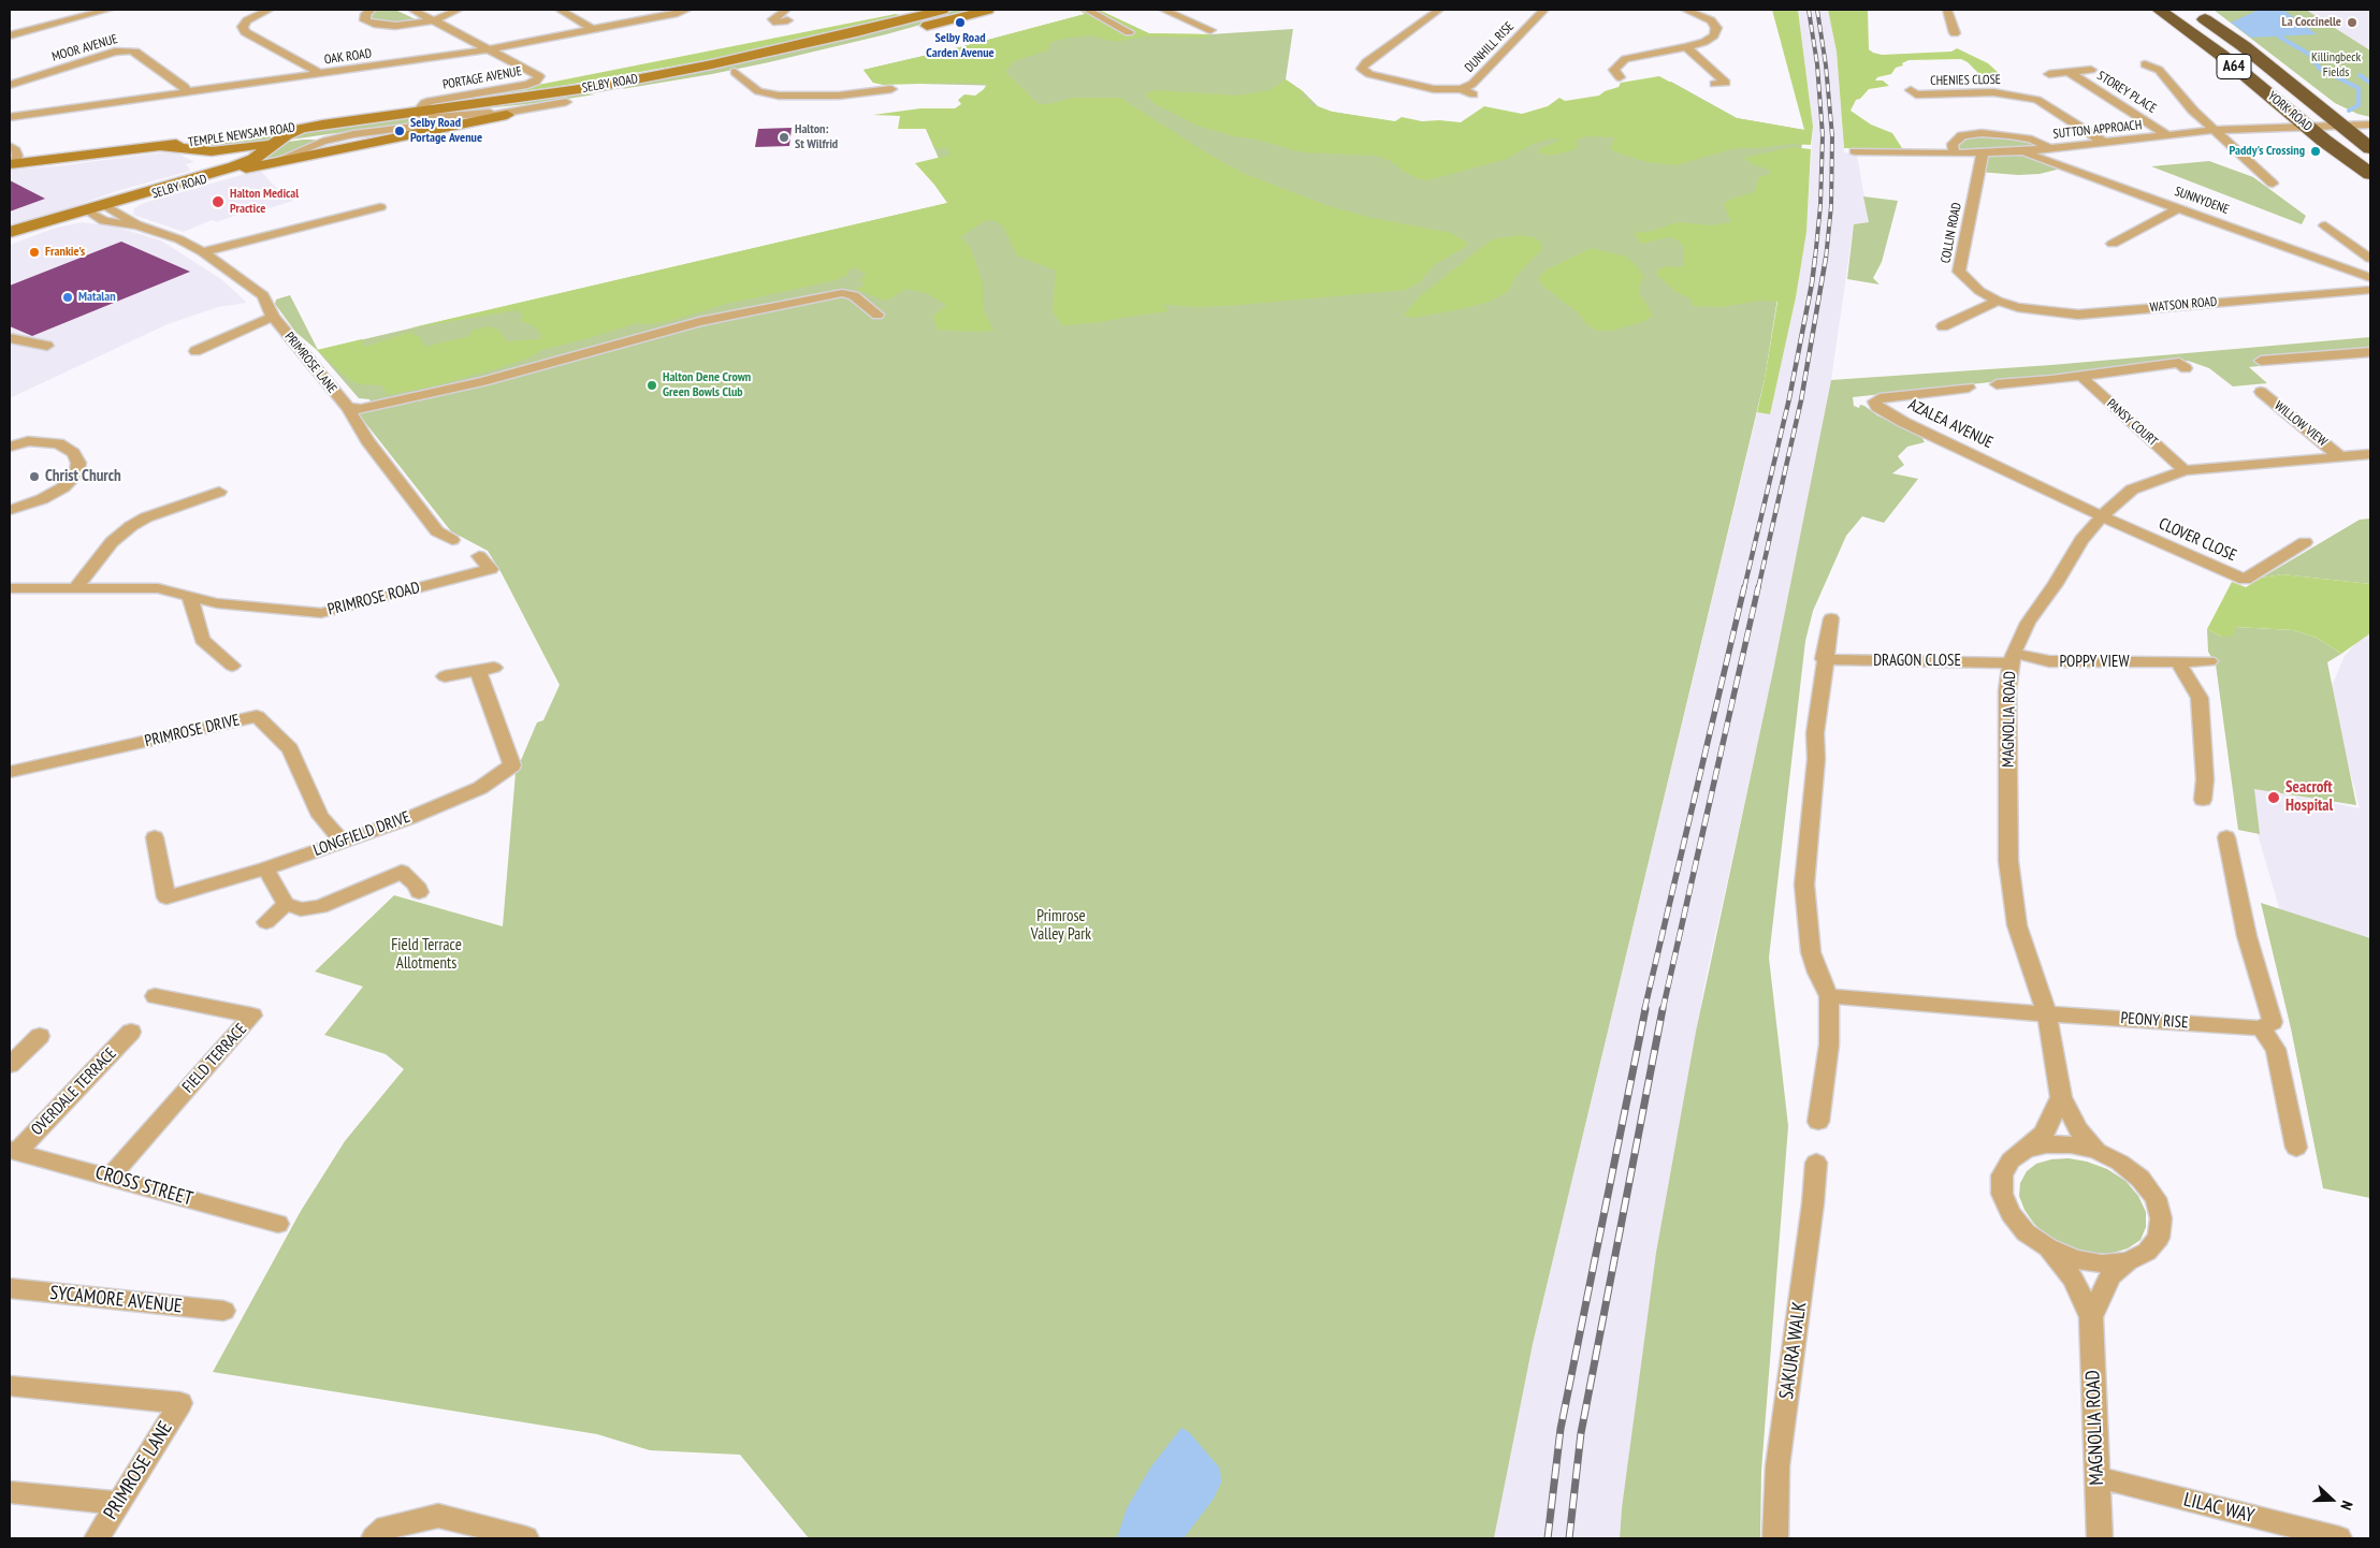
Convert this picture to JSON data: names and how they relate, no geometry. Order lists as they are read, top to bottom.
{
  "streets": {
    "highway": ["A64", "YORK ROAD"],
    "main road": ["SELBY ROAD", "TEMPLE NEWSAM ROAD"],
    "street": [
      "DUNHILL RISE",
      "MOOR AVENUE",
      "OAK ROAD",
      "PORTAGE AVENUE",
      "CHENIES CLOSE",
      "STOREY PLACE",
      "SUTTON APPROACH",
      "SUNNYDENE",
      "COLLIN ROAD",
      "WATSON ROAD",
      "PRIMROSE LANE",
      "PANSY COURT",
      "AZALEA AVENUE",
      "WILLOW VIEW",
      "CLOVER CLOSE",
      "PRIMROSE ROAD",
      "DRAGON CLOSE",
      "POPPY VIEW",
      "MAGNOLIA ROAD",
      "PRIMROSE DRIVE",
      "LONGFIELD DRIVE",
      "PEONY RISE",
      "FIELD TERRACE",
      "OVERDALE TERRACE",
      "CROSS STREET",
      "SYCAMORE AVENUE",
      "SAKURA WALK",
      "LILAC WAY"
    ]
  },
  "crossings": [
    ["MOOR AVENUE", "OAK ROAD"],
    ["OAK ROAD", "PORTAGE AVENUE"],
    ["PORTAGE AVENUE", "SELBY ROAD"],
    ["CHENIES CLOSE", "SUTTON APPROACH"],
    ["SELBY ROAD", "TEMPLE NEWSAM ROAD"],
    ["SELBY ROAD", "PRIMROSE LANE"],
    ["STOREY PLACE", "SUTTON APPROACH"],
    ["YORK ROAD", "SUTTON APPROACH"],
    ["SUTTON APPROACH", "SUNNYDENE"],
    ["SUTTON APPROACH", "COLLIN ROAD"],
    ["COLLIN ROAD", "WATSON ROAD"],
    ["PANSY COURT", "MAGNOLIA ROAD"],
    ["AZALEA AVENUE", "CLOVER CLOSE"],
    ["AZALEA AVENUE", "MAGNOLIA ROAD"],
    ["WILLOW VIEW", "MAGNOLIA ROAD"],
    ["CLOVER CLOSE", "MAGNOLIA ROAD"],
    ["DRAGON CLOSE", "POPPY VIEW"],
    ["DRAGON CLOSE", "MAGNOLIA ROAD"],
    ["POPPY VIEW", "MAGNOLIA ROAD"],
    ["MAGNOLIA ROAD", "PEONY RISE"],
    ["MAGNOLIA ROAD", "LILAC WAY"],
    ["PRIMROSE DRIVE", "LONGFIELD DRIVE"],
    ["FIELD TERRACE", "CROSS STREET"],
    ["OVERDALE TERRACE", "CROSS STREET"]
  ],
  "parks": ["Killingbeck Fields", "Primrose Valley Park", "Field Terrace Allotments"],
  "places": [
    "Selby Road Carden Avenue",
    "La Coccinelle",
    "Selby Road Portage Avenue",
    "Halton: St Wilfrid",
    "Paddy's Crossing",
    "Halton Medical Practice",
    "Frankie's",
    "Matalan",
    "Halton Dene Crown Green Bowls Club",
    "Christ Church",
    "Seacroft Hospital"
  ],
  "north": "right"
}
